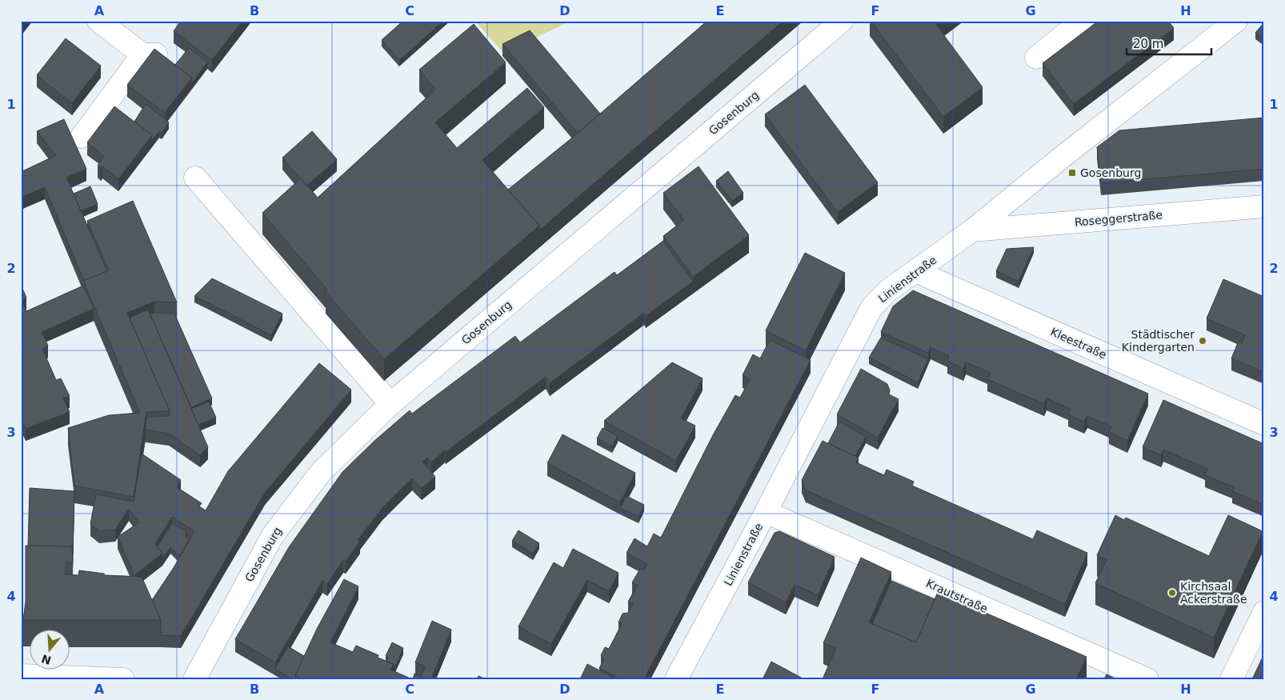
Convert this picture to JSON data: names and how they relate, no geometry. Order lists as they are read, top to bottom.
{
  "streets": {
    "street": [
      "Gosenburg",
      "Roseggerstraße",
      "Linienstraße",
      "Kleestraße",
      "Krautstraße"
    ]
  },
  "crossings": [
    ["Roseggerstraße", "Linienstraße"],
    ["Linienstraße", "Kleestraße"],
    ["Linienstraße", "Krautstraße"]
  ],
  "places": {
    "transit": ["Gosenburg"],
    "other": ["Städtischer Kindergarten", "Kirchsaal Ackerstraße"]
  },
  "scale_bar": "20 m",
  "north": "bottom",
  "grid": {
    "columns": [
      "A",
      "B",
      "C",
      "D",
      "E",
      "F",
      "G",
      "H"
    ],
    "rows": [
      "1",
      "2",
      "3",
      "4"
    ]
  }
}
